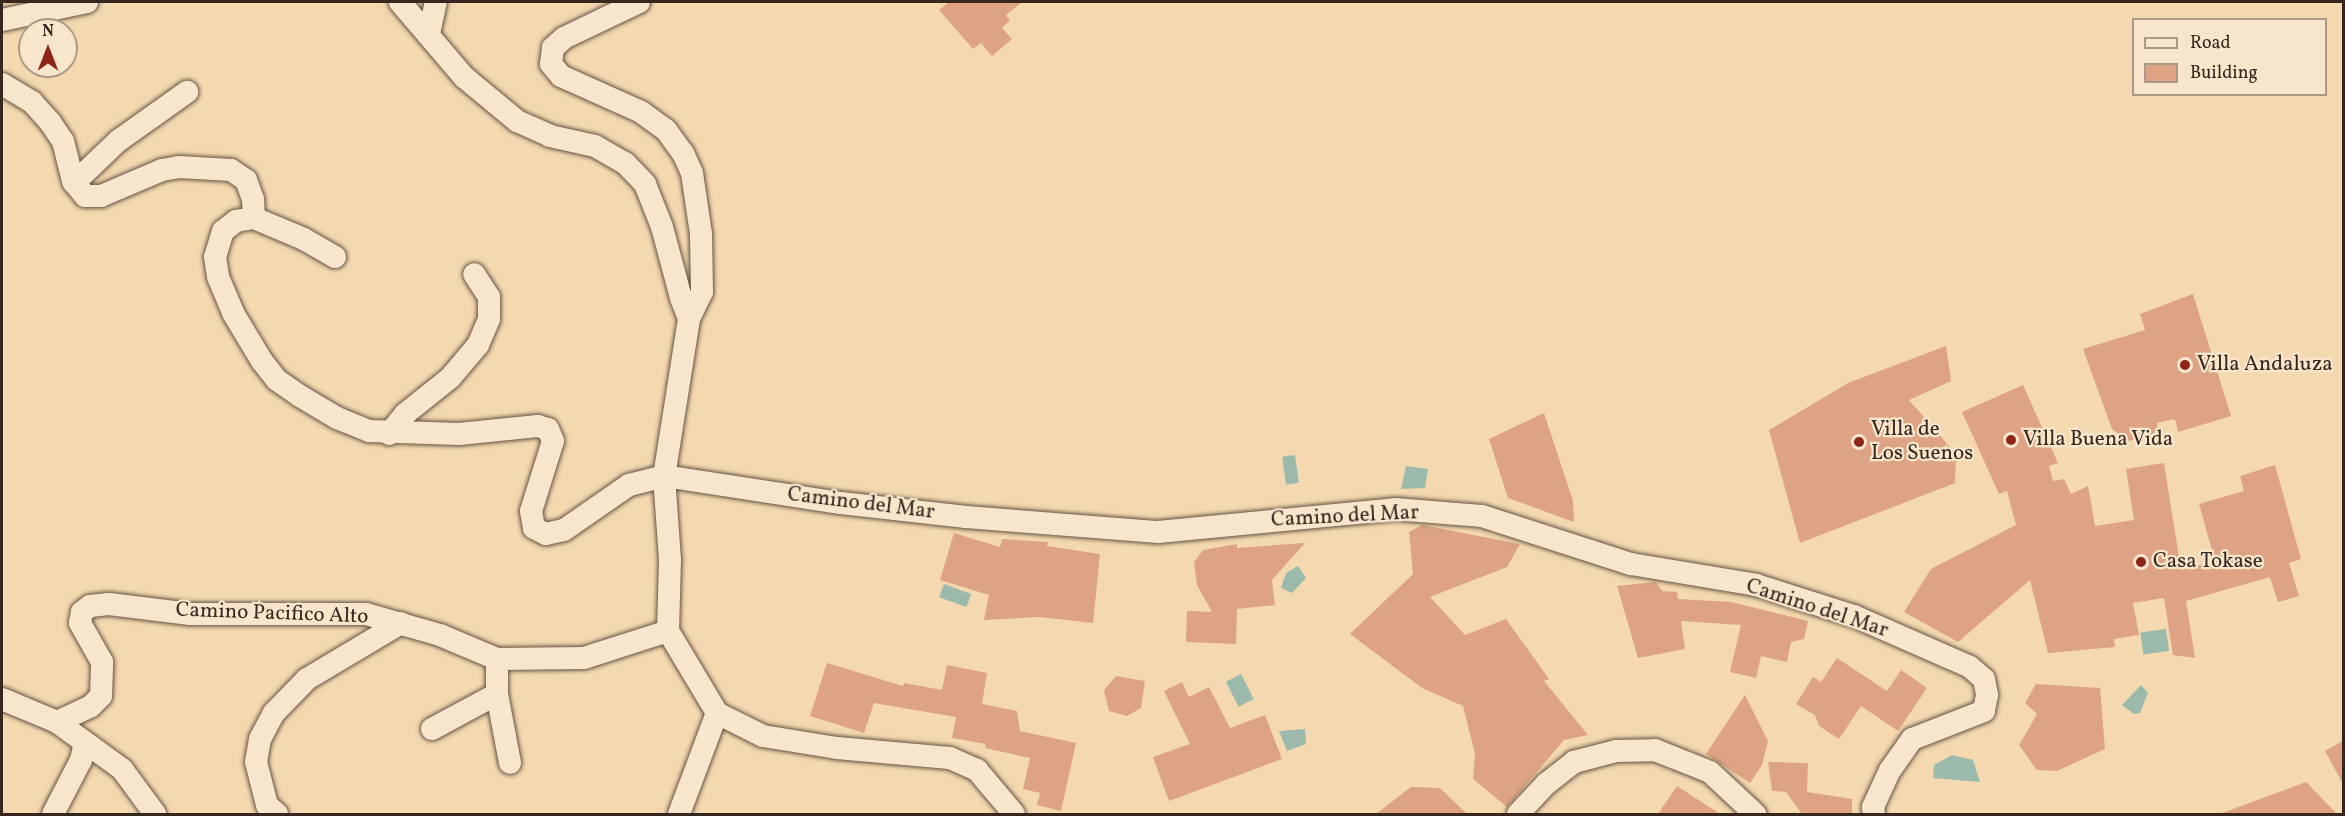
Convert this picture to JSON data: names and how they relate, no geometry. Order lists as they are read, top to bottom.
{
  "streets": {
    "street": ["Camino del Mar", "Camino Pacifico Alto"]
  },
  "places": [
    "Villa Andaluza",
    "Villa Buena Vida",
    "Villa de Los Suenos",
    "Casa Tokase"
  ],
  "legend": ["Road", "Building"],
  "north": "top"
}
